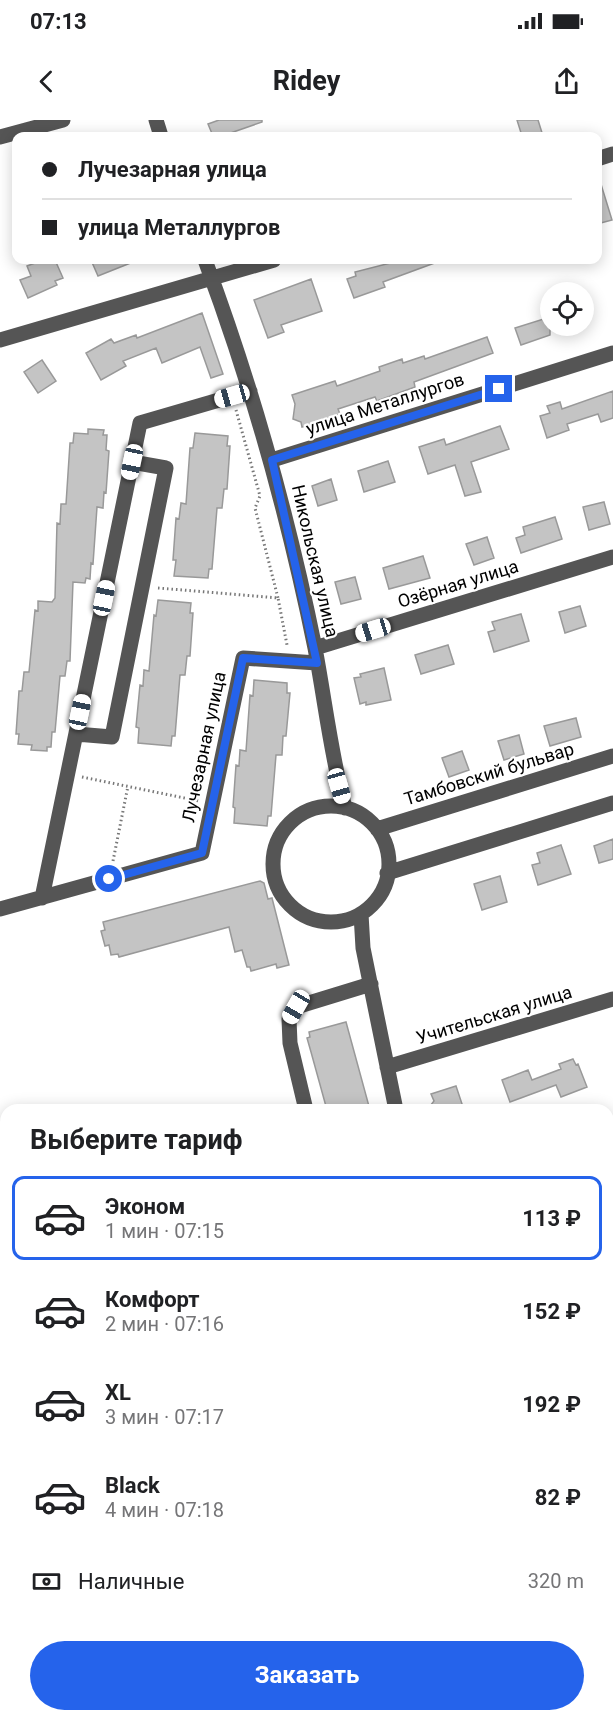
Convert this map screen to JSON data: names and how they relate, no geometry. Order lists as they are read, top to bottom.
{
  "streets": {
    "street": [
      "улица Металлургов",
      "Никольская улица",
      "Озёрная улица",
      "Лучезарная улица",
      "Тамбовский бульвар",
      "Учительская улица"
    ]
  },
  "crossings": [
    ["улица Металлургов", "Никольская улица"],
    ["Никольская улица", "Озёрная улица"],
    ["Никольская улица", "Лучезарная улица"],
    ["Никольская улица", "Тамбовский бульвар"],
    ["Озёрная улица", "Лучезарная улица"]
  ],
  "page": {
    "status": "07:13",
    "header": "Ridey",
    "banner": ["Лучезарная улица", "улица Металлургов"],
    "heading": "Выберите тариф",
    "list": [
      {
        "name": "Эконом",
        "note": "1 мин · 07:15",
        "value": "113 ₽"
      },
      {
        "name": "Комфорт",
        "note": "2 мин · 07:16",
        "value": "152 ₽"
      },
      {
        "name": "XL",
        "note": "3 мин · 07:17",
        "value": "192 ₽"
      },
      {
        "name": "Black",
        "note": "4 мин · 07:18",
        "value": "82 ₽"
      }
    ],
    "pay": ["Наличные", "320 m"],
    "buttons": "Заказать"
  }
}
